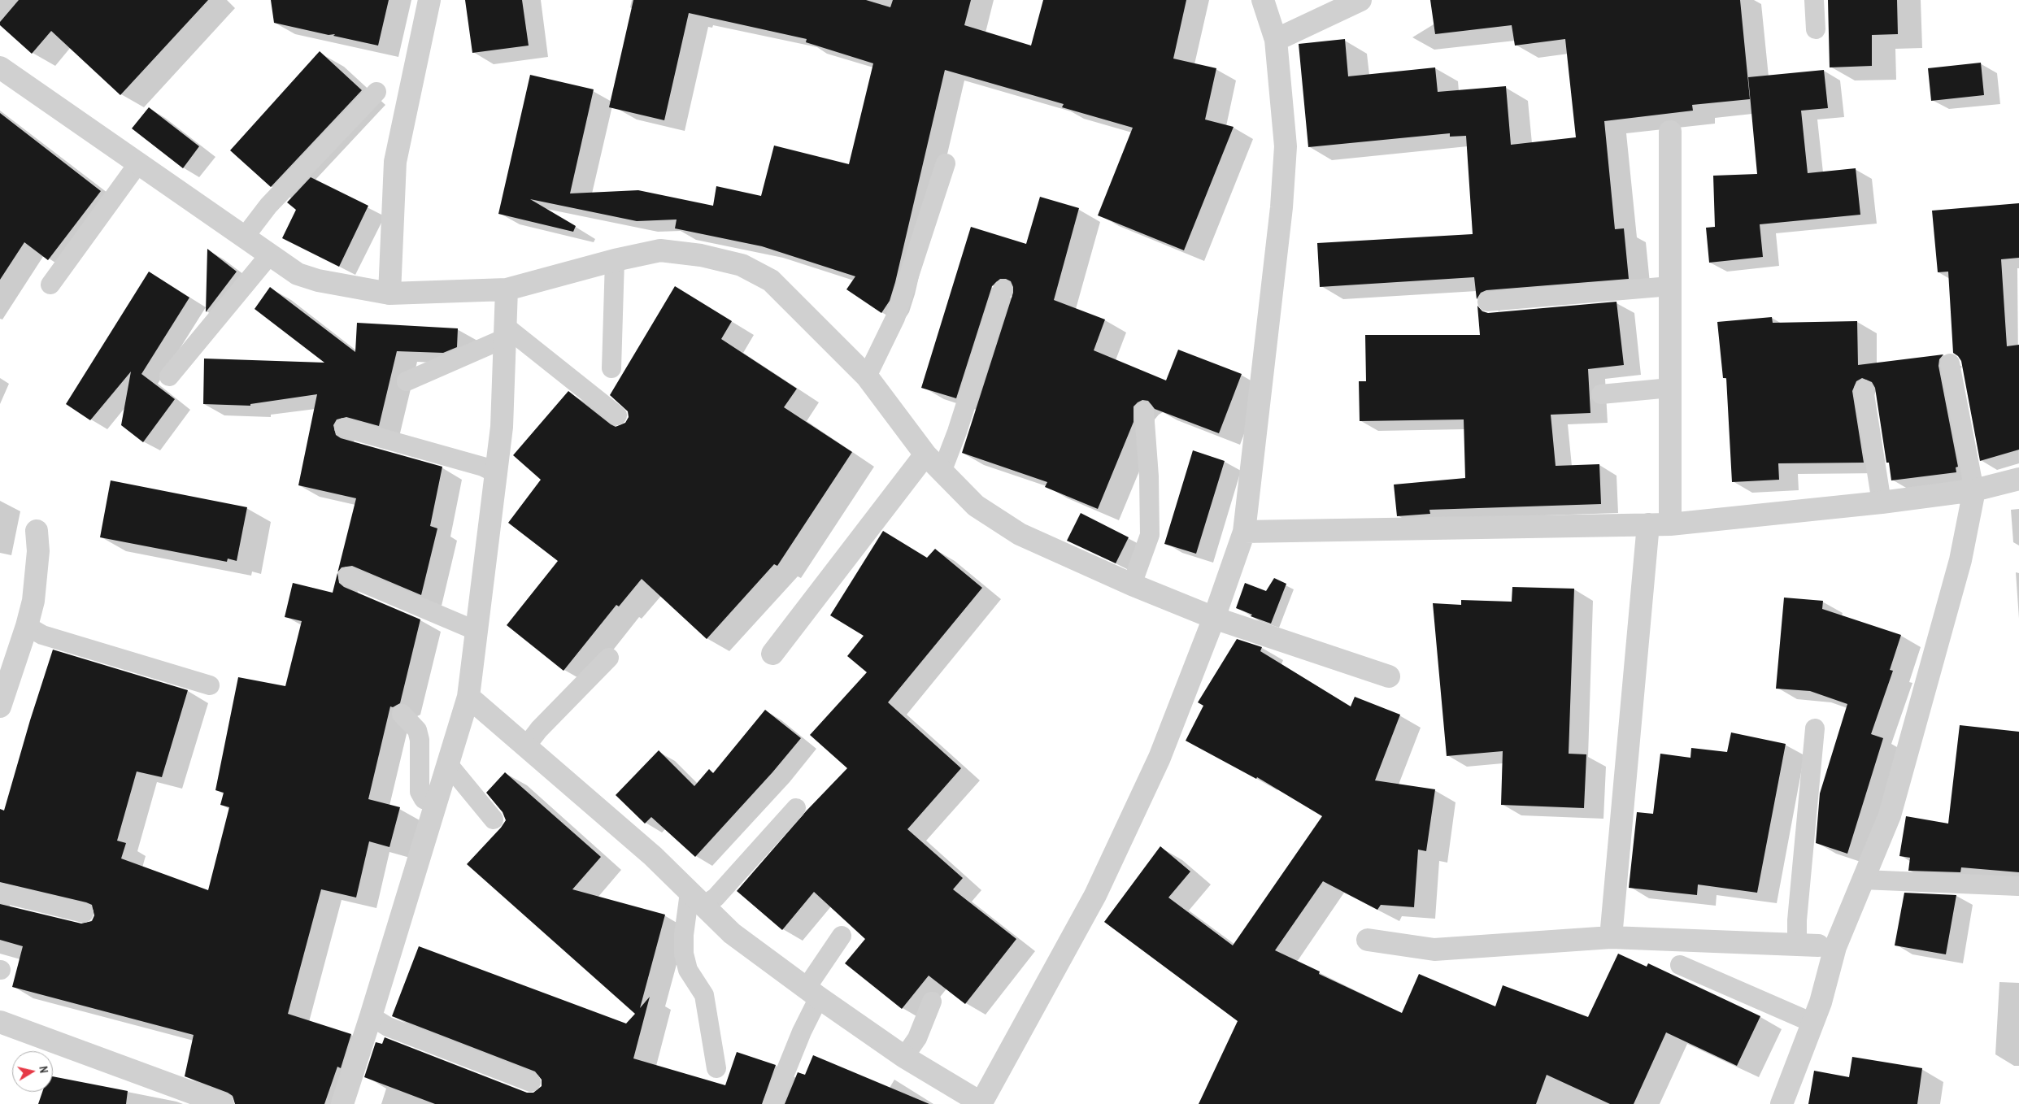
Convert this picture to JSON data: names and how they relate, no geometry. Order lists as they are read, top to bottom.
{
  "north": "right"
}
